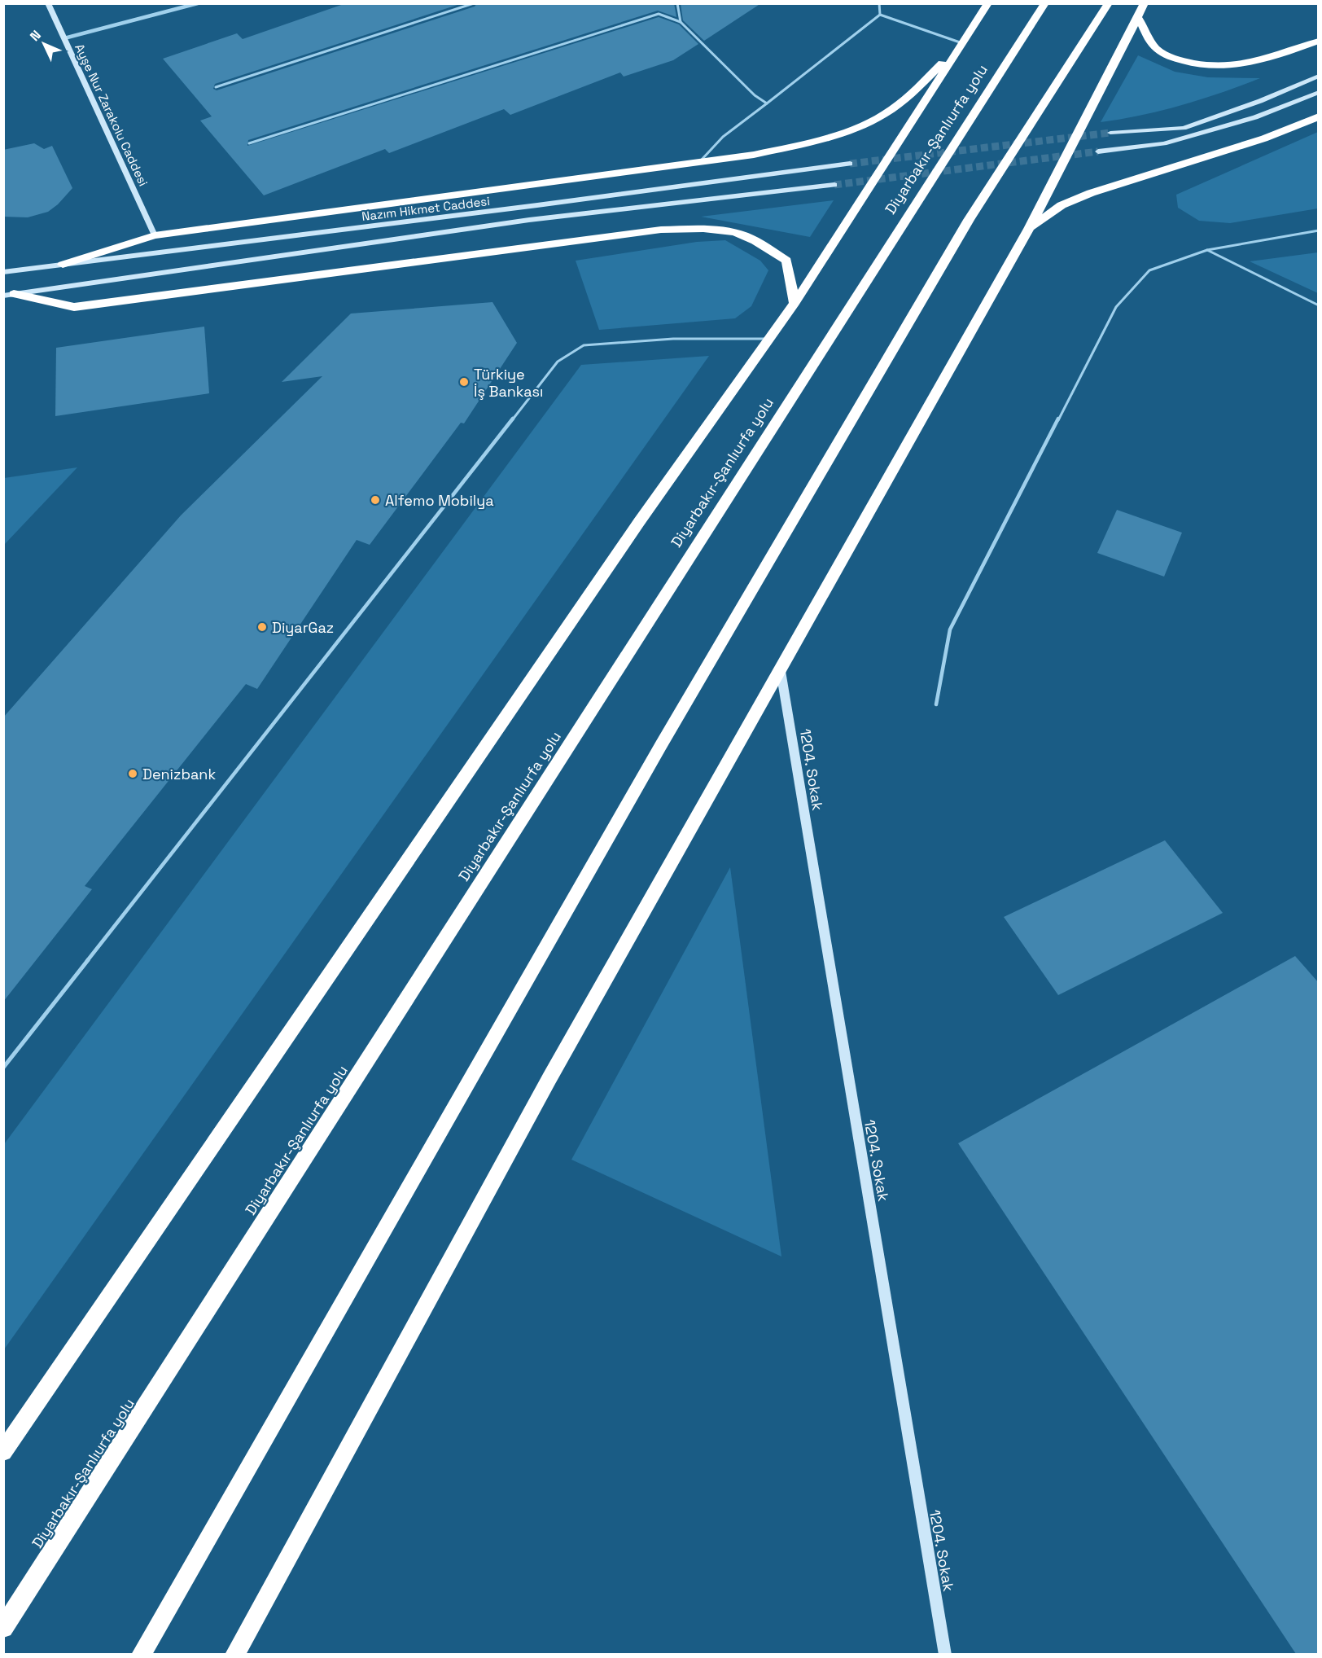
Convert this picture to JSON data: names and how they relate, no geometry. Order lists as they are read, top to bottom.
{
  "streets": {
    "highway": ["Diyarbakır-Şanlıurfa yolu"],
    "main road": ["Ayşe Nur Zarakolu Caddesi", "Nazım Hikmet Caddesi", "1204. Sokak"]
  },
  "places": [
    "Türkiye İş Bankası",
    "Alfemo Mobilya",
    "DiyarGaz",
    "Denizbank"
  ],
  "north": "top left"
}
